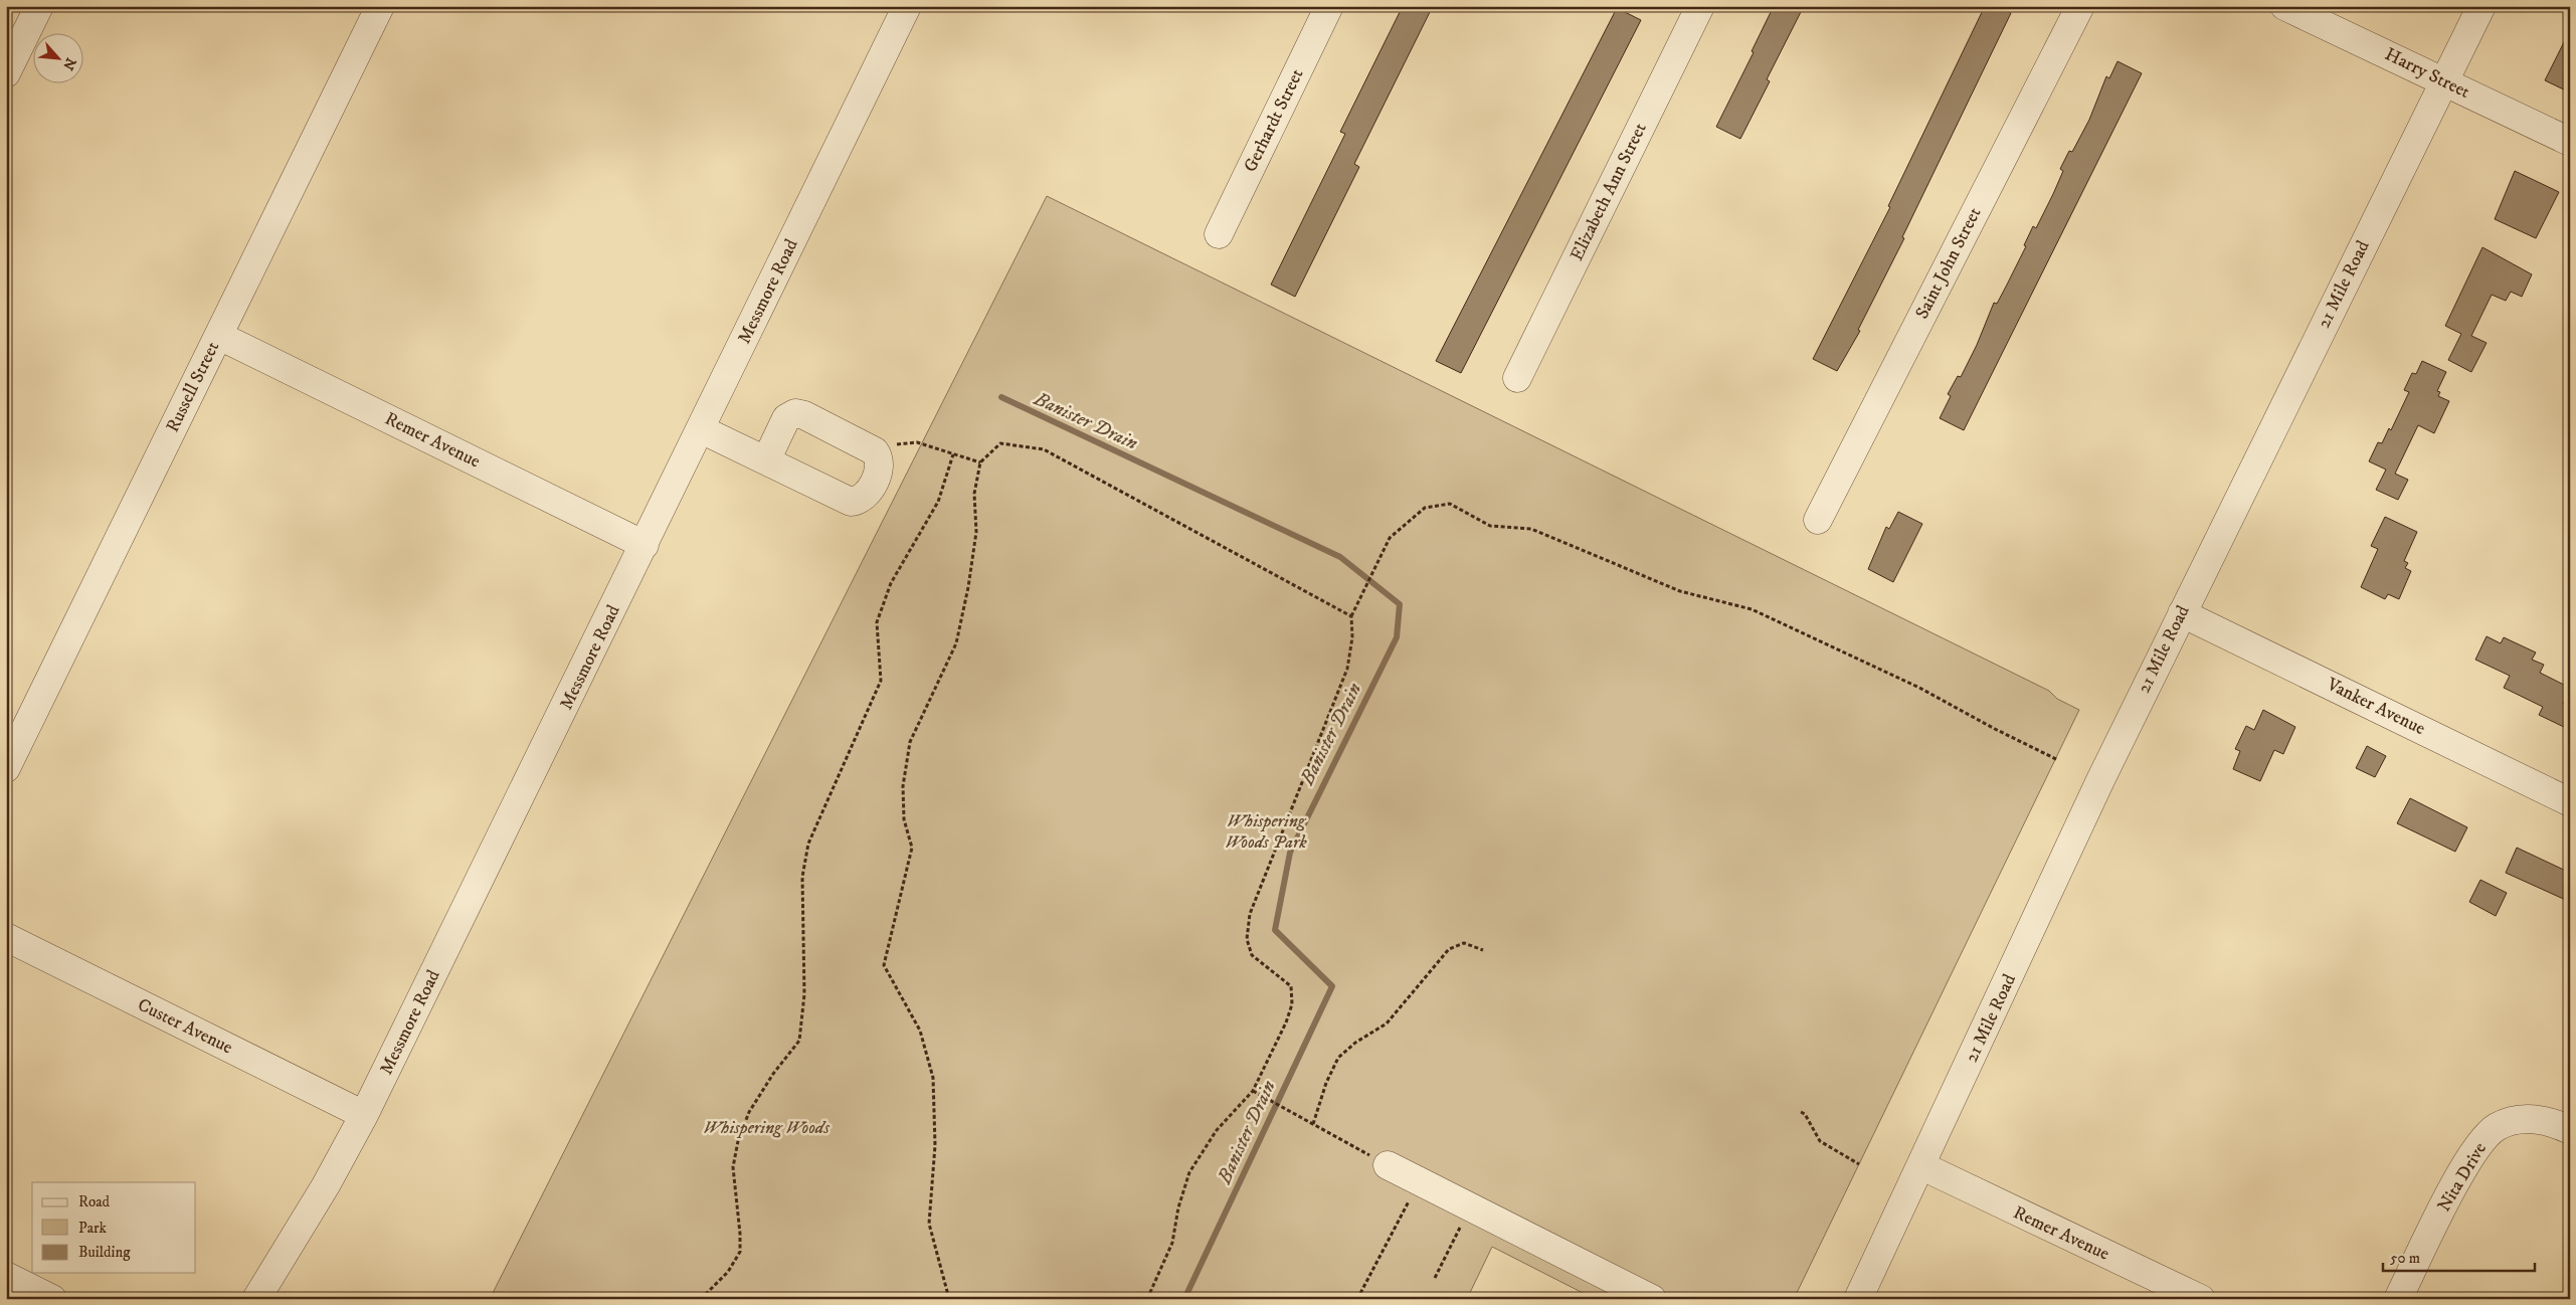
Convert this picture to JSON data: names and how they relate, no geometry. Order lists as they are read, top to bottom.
{
  "streets": {
    "street": [
      "Harry Street",
      "Gerhardt Street",
      "Elizabeth Ann Street",
      "Saint John Street",
      "21 Mile Road",
      "Messmore Road",
      "Russell Street",
      "Remer Avenue",
      "Vanker Avenue",
      "Custer Avenue",
      "Nita Drive"
    ]
  },
  "crossings": [
    ["Harry Street", "21 Mile Road"],
    ["21 Mile Road", "Remer Avenue"],
    ["21 Mile Road", "Vanker Avenue"],
    ["Messmore Road", "Remer Avenue"],
    ["Messmore Road", "Custer Avenue"],
    ["Russell Street", "Remer Avenue"]
  ],
  "water": ["Banister Drain"],
  "parks": ["Whispering Woods Park", "Whispering Woods"],
  "legend": ["Road", "Park", "Building"],
  "scale_bar": "50 m",
  "north": "bottom right"
}
